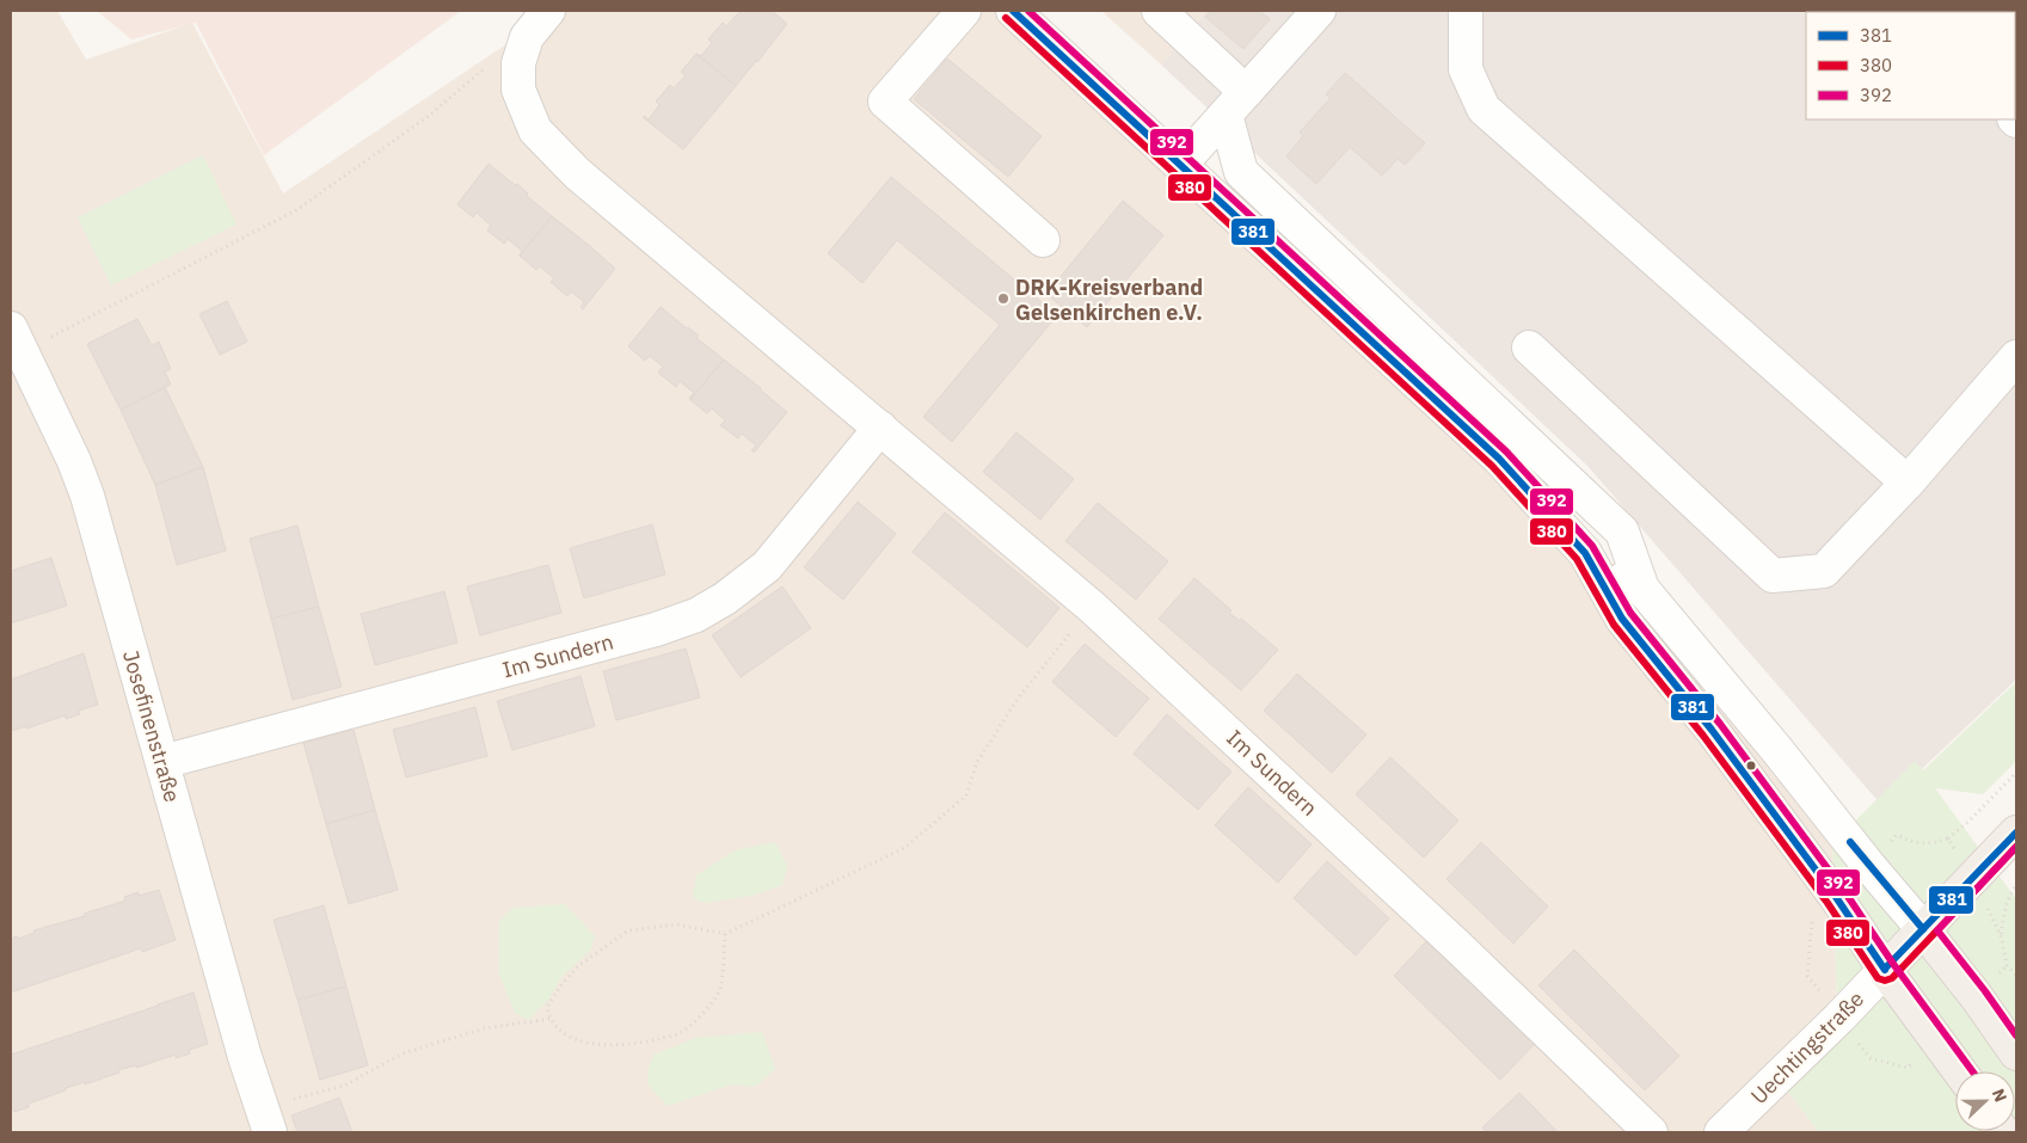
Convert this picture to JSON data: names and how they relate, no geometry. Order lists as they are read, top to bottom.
{
  "streets": {
    "main road": ["Uechtingstraße"],
    "street": ["Im Sundern", "Josefinenstraße"]
  },
  "crossings": [
    ["Im Sundern", "Josefinenstraße"]
  ],
  "places": ["DRK-Kreisverband Gelsenkirchen e.V."],
  "lines": ["transit line 381", "transit line 392", "transit line 380"],
  "legend": ["381", "380", "392"],
  "north": "right"
}
